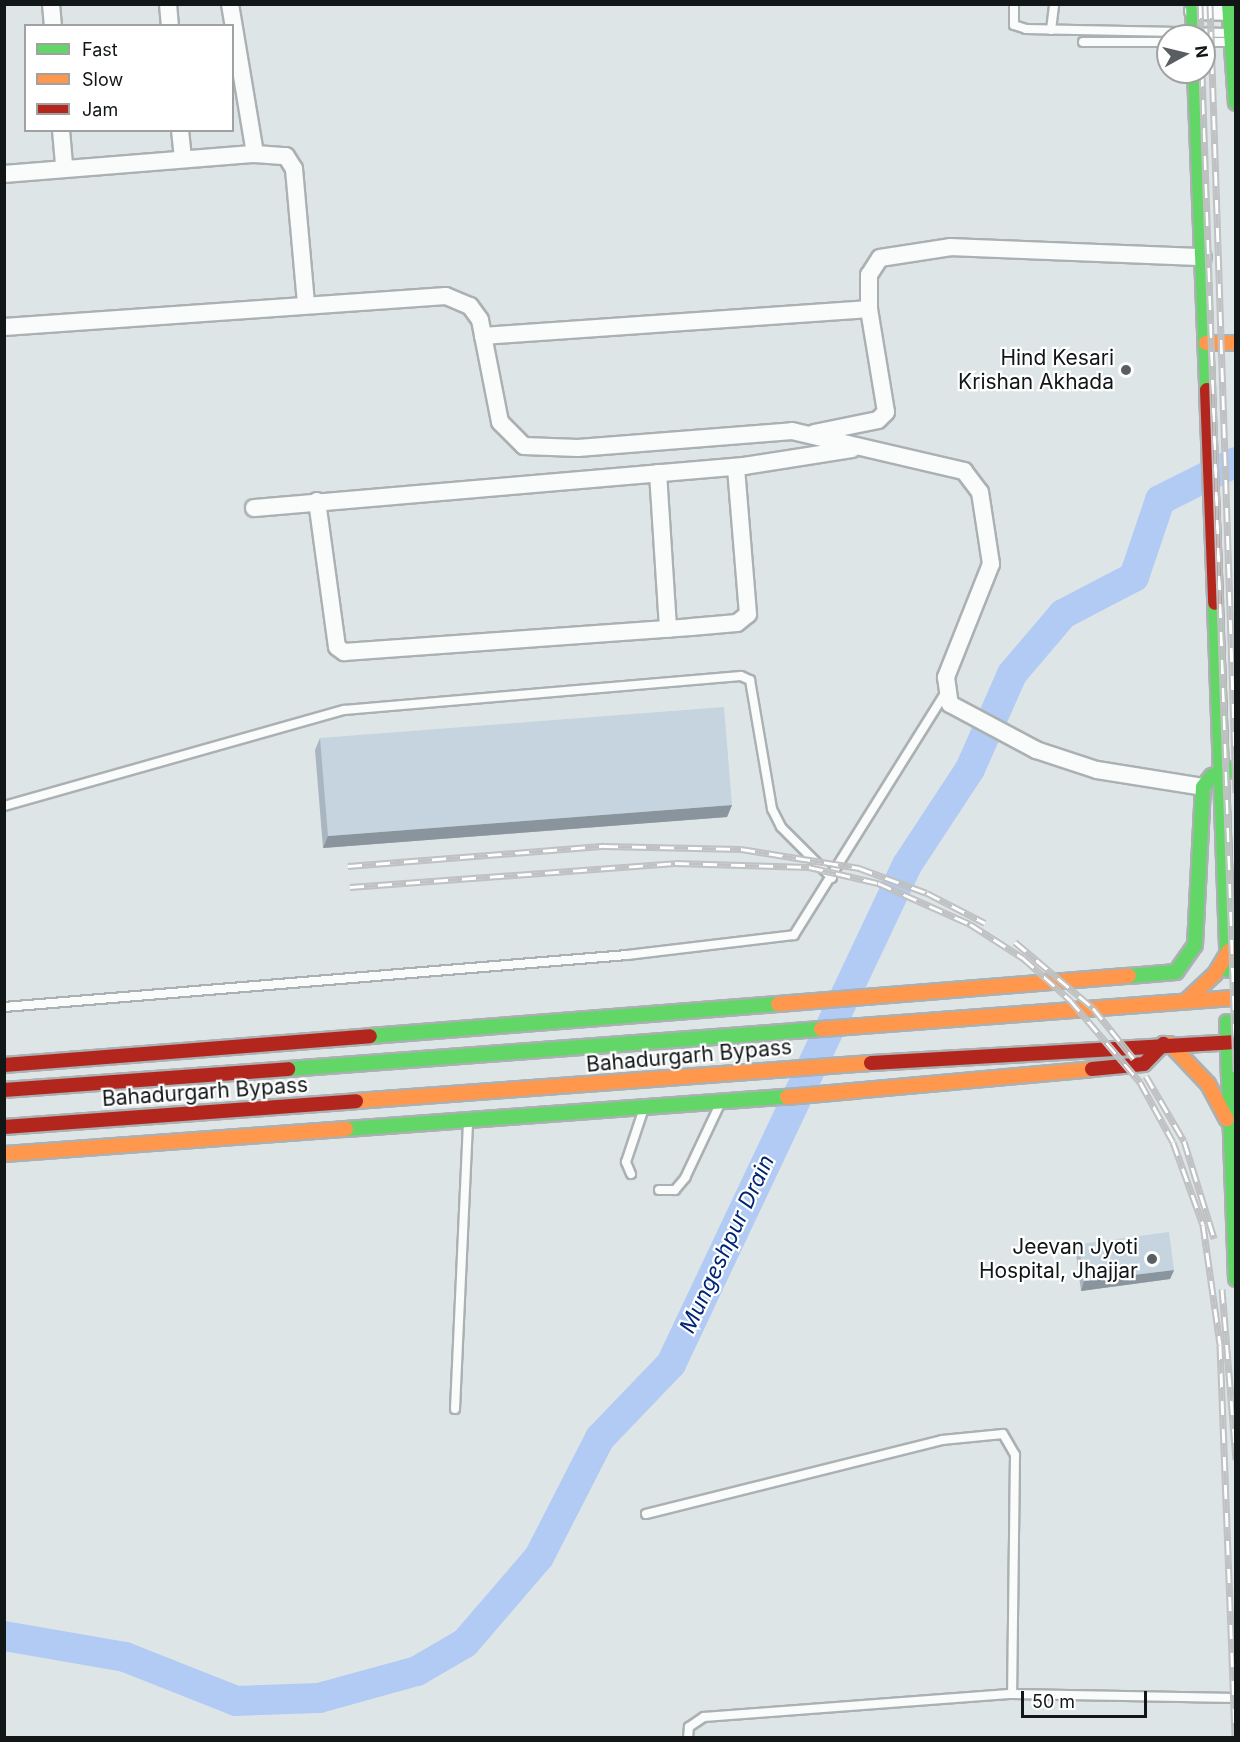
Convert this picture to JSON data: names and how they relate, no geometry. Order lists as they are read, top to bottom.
{
  "streets": {
    "main road": ["Bahadurgarh Bypass"]
  },
  "water": ["Mungeshpur Drain"],
  "places": ["Hind Kesari Krishan Akhada", "Jeevan Jyoti Hospital, Jhajjar"],
  "legend": ["Fast", "Slow", "Jam"],
  "scale_bar": "50 m",
  "north": "right"
}
